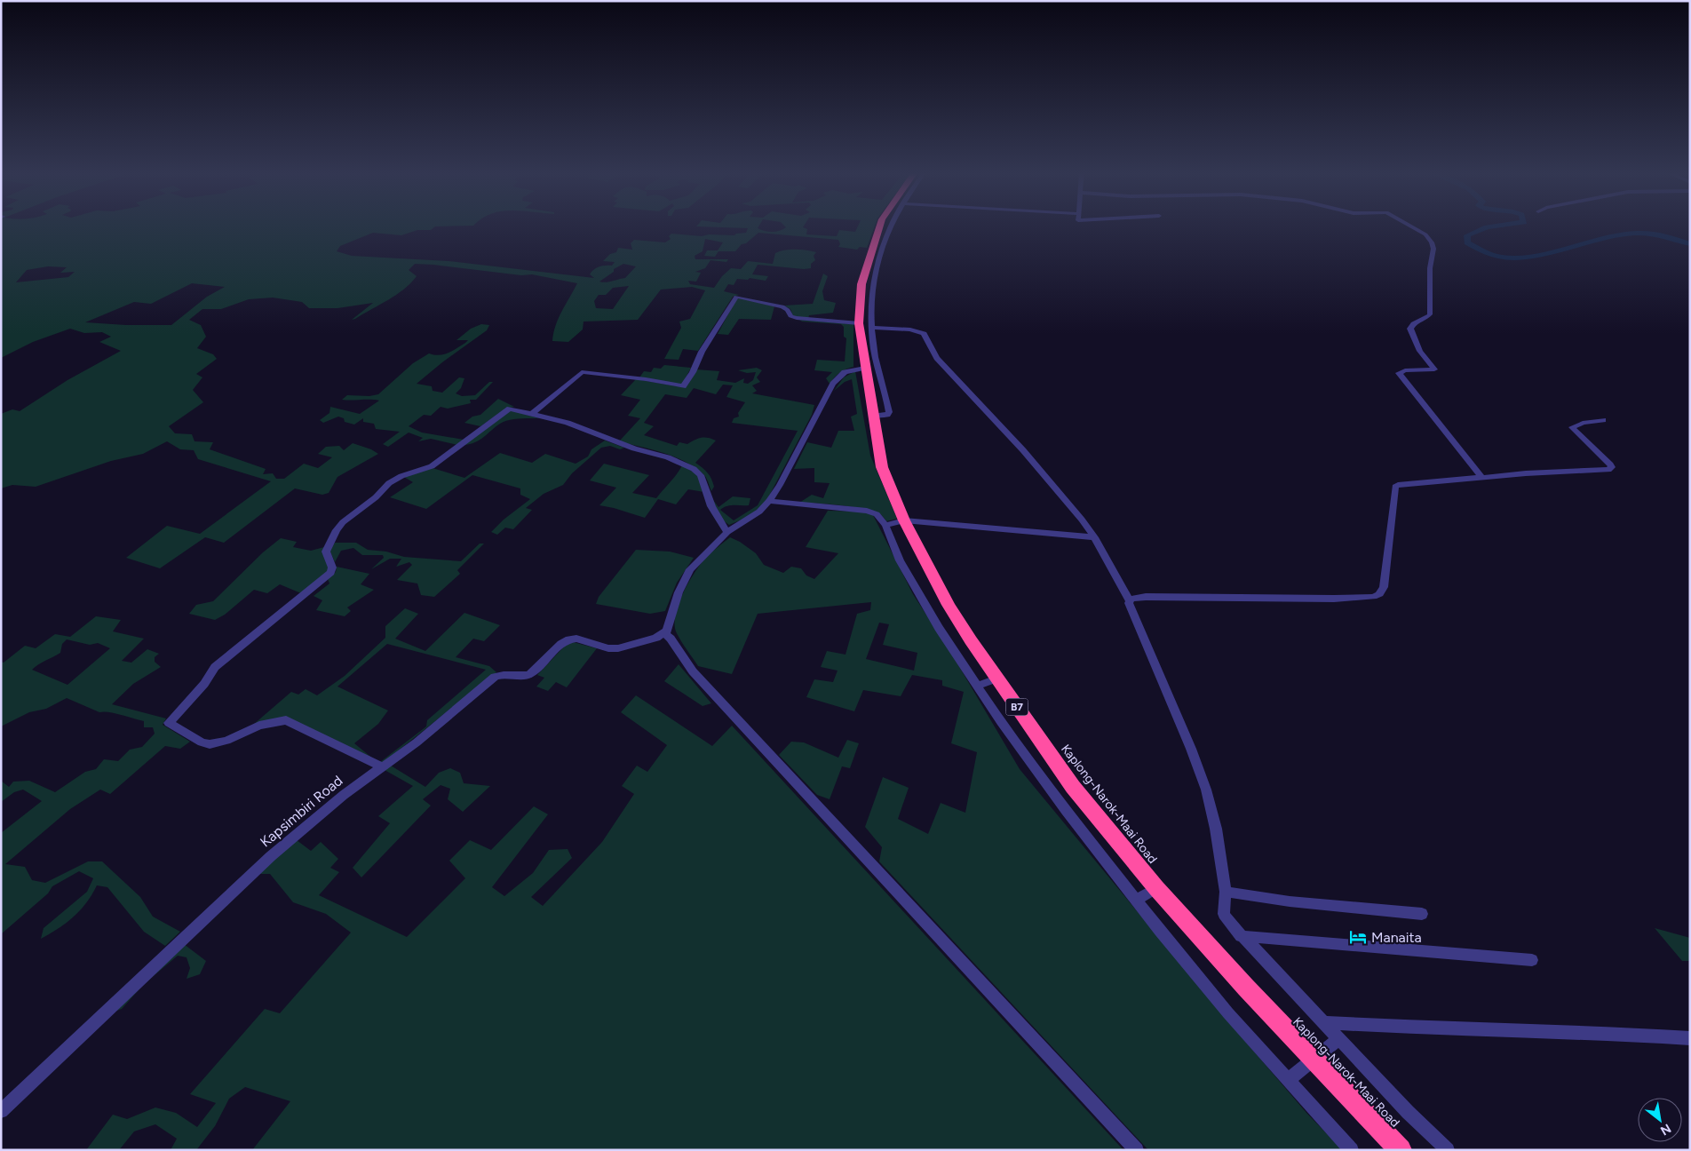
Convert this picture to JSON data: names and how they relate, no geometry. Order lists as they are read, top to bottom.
{
  "streets": {
    "highway": ["B7", "Kaplong-Narok-Maai Road"],
    "street": ["Kapsimbiri Road"]
  },
  "places": {
    "hotel": ["Manaita"]
  },
  "north": "bottom right"
}
